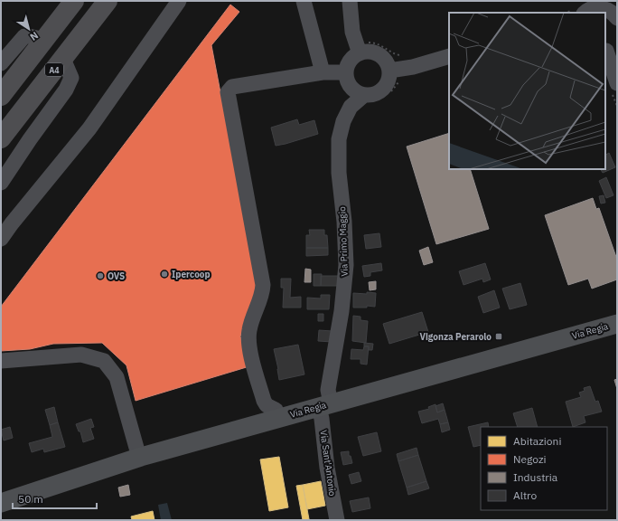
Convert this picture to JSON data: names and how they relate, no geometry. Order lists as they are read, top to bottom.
{
  "streets": {
    "highway": ["A4"],
    "main road": ["Via Regia"],
    "street": ["Via Primo Maggio", "Via Sant'Antonio"]
  },
  "crossings": [
    ["Via Primo Maggio", "Via Regia"],
    ["Via Primo Maggio", "Via Sant'Antonio"],
    ["Via Regia", "Via Sant'Antonio"]
  ],
  "places": {
    "other": ["Ipercoop", "OVS"],
    "transit": ["Vigonza Perarolo"]
  },
  "legend": [
    "Abitazioni",
    "Negozi",
    "Industria",
    "Altro"
  ],
  "scale_bar": "50 m",
  "north": "bottom right"
}
